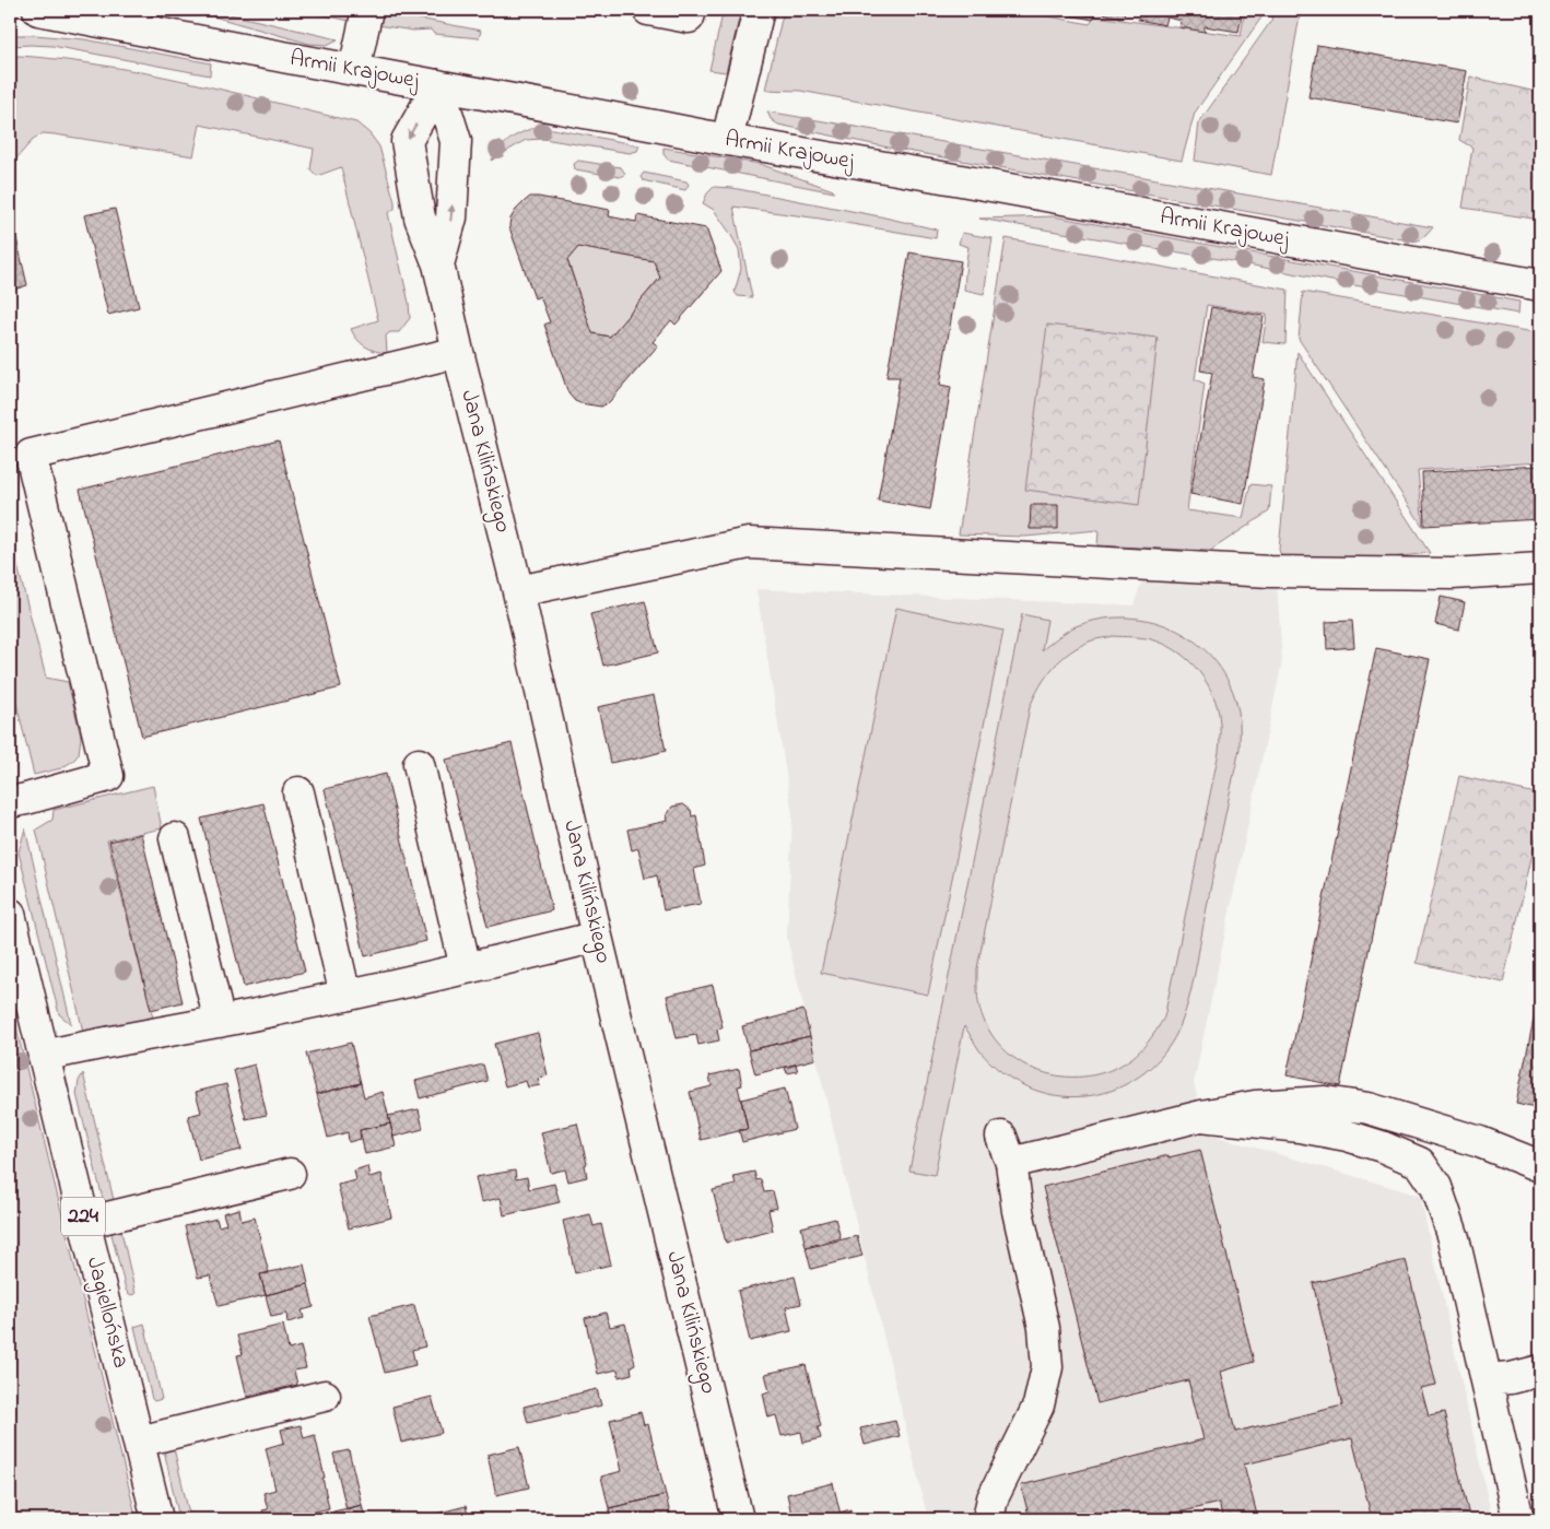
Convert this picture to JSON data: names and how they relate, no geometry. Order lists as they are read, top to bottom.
{
  "streets": {
    "street": [
      "Armii Krajowej",
      "Jana Kilińskiego",
      "224",
      "Jagiellońska"
    ]
  },
  "crossings": [
    ["Armii Krajowej", "Jana Kilińskiego"]
  ]
}
